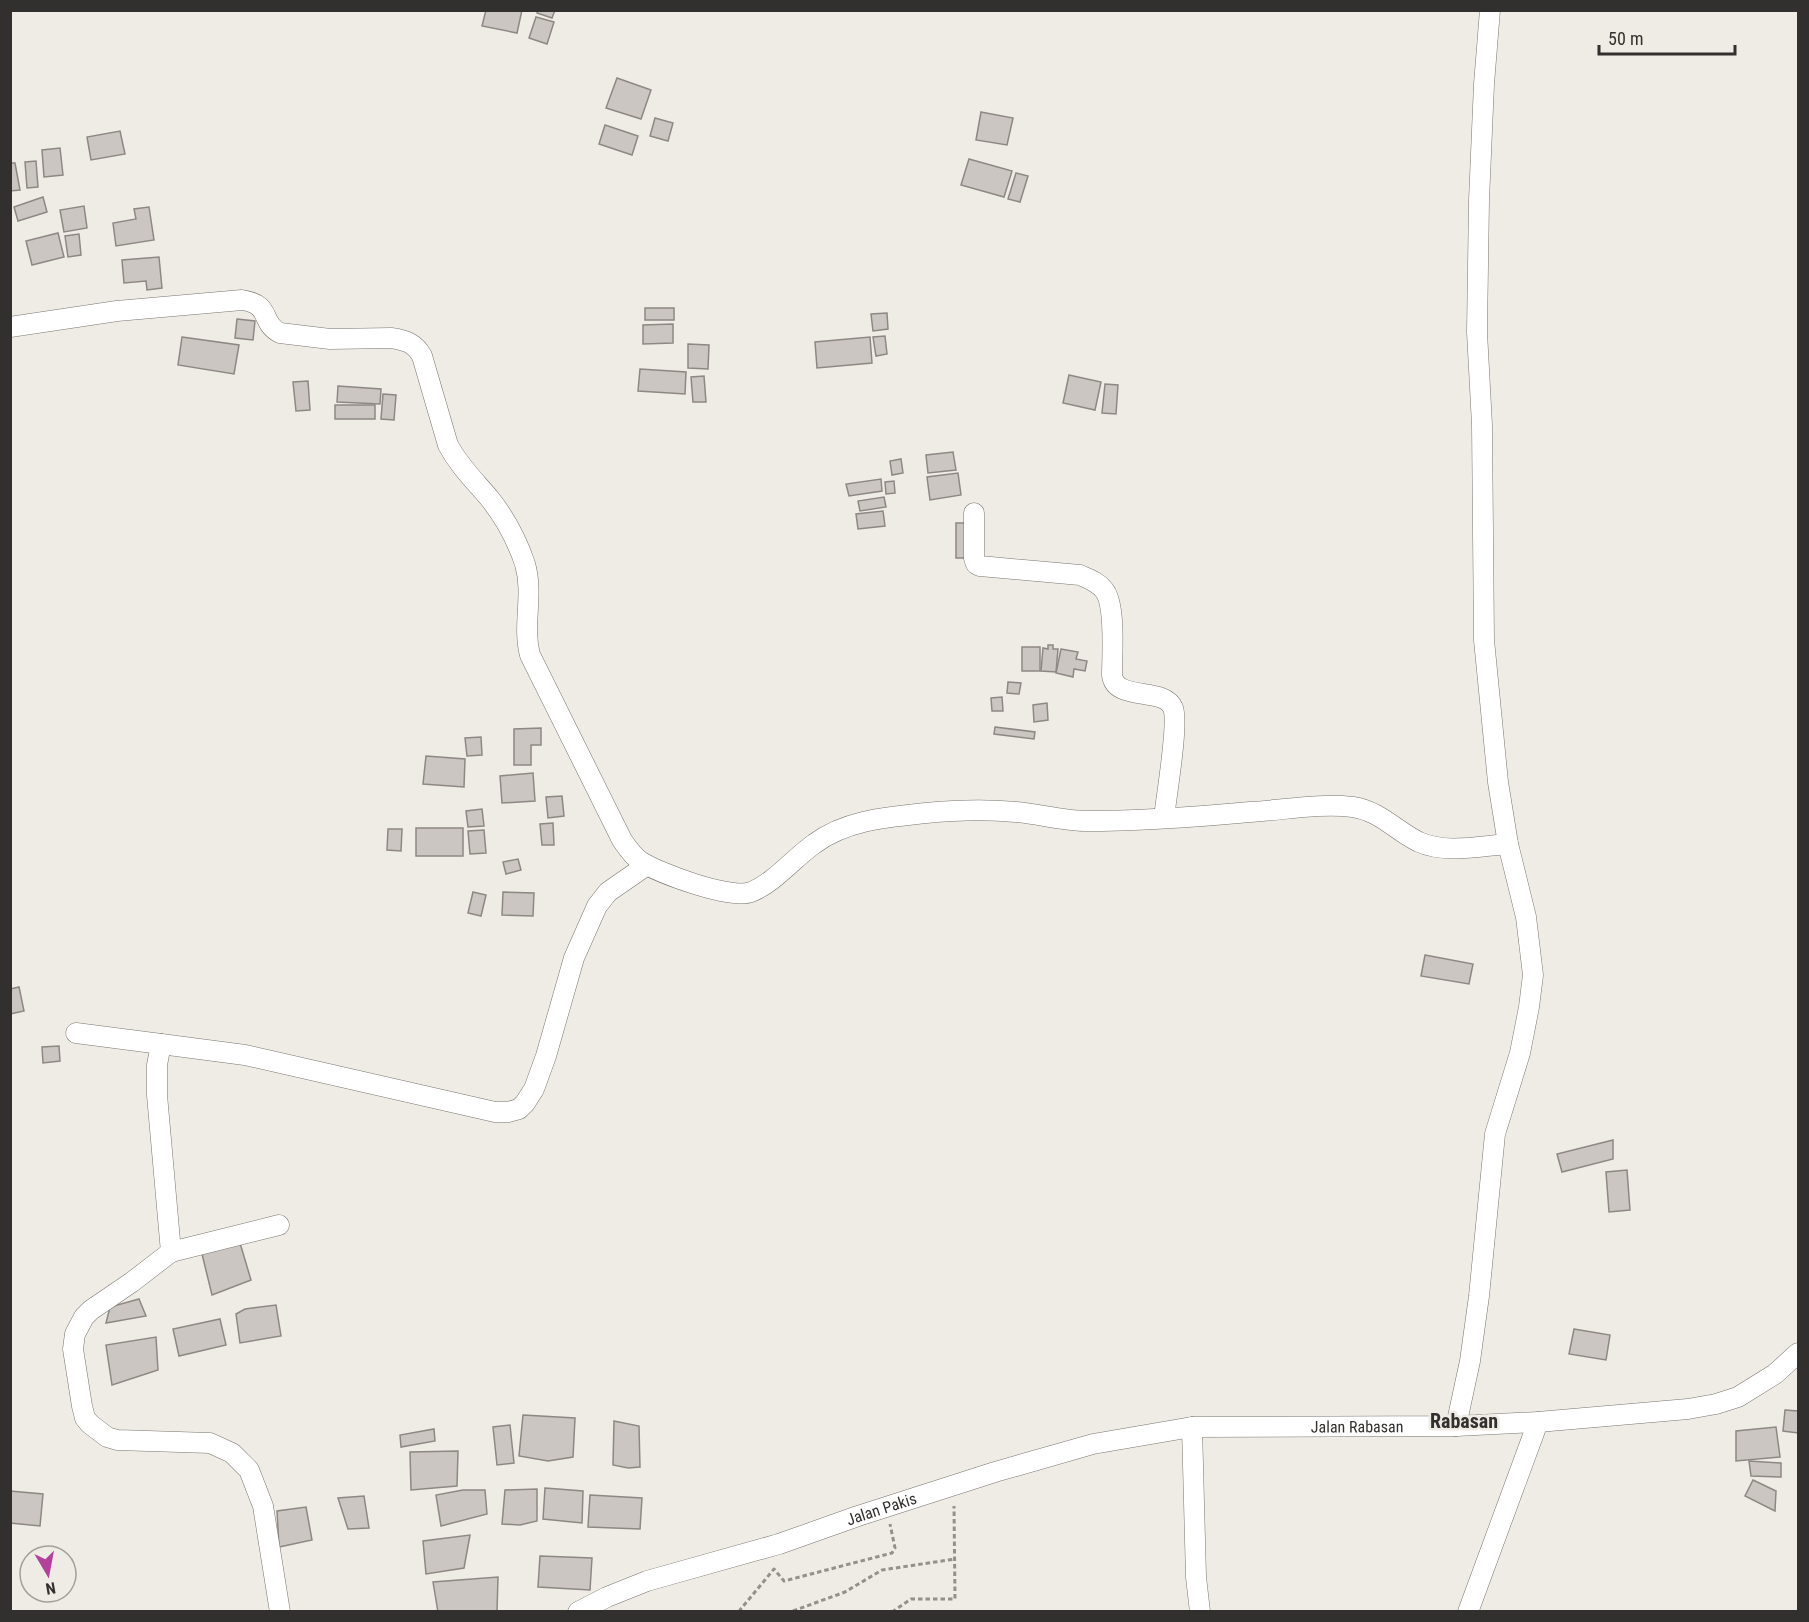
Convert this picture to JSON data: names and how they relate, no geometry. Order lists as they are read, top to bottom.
{
  "streets": {
    "street": ["Jalan Rabasan", "Jalan Pakis"]
  },
  "crossings": [
    ["Jalan Rabasan", "Jalan Pakis"]
  ],
  "districts": ["Rabasan"],
  "scale_bar": "50 m",
  "north": "bottom"
}
